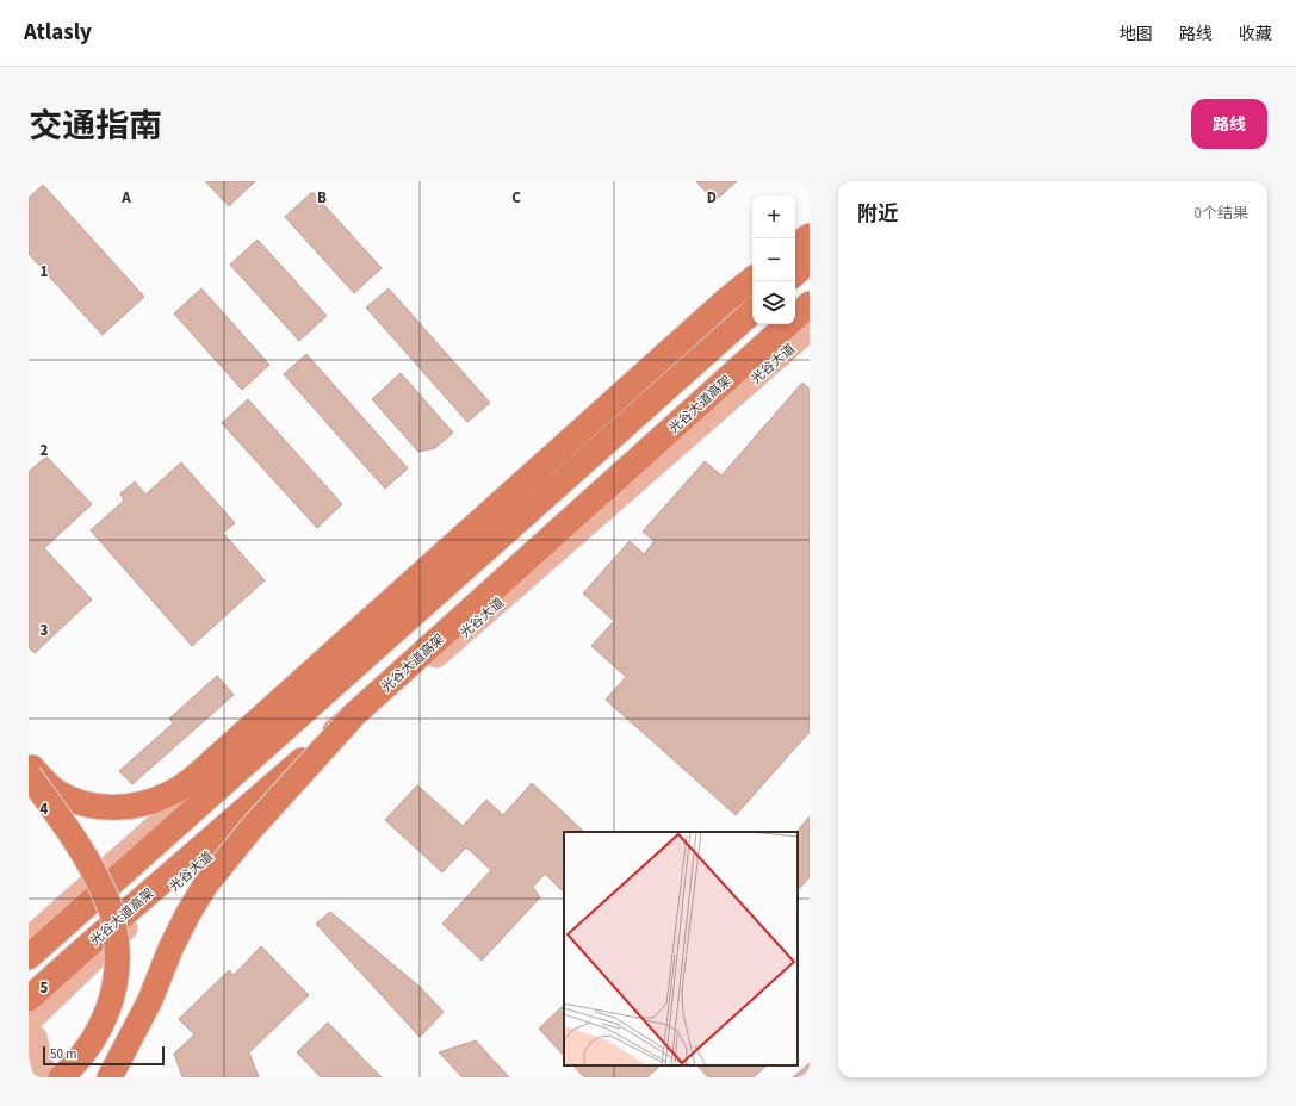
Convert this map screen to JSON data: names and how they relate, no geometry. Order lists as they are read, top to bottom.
{
  "streets": {
    "highway": ["光谷大道高架"],
    "main road": ["光谷大道"]
  },
  "scale_bar": "50 m",
  "page": {
    "header": "Atlasly",
    "nav": ["地图", "路线", "收藏"],
    "title": "交通指南",
    "buttons": "路线",
    "heading": ["附近", "0个结果"],
    "map_buttons": ["+", "−"],
    "scale": "50 m"
  },
  "grid": {
    "columns": [
      "A",
      "B",
      "C",
      "D"
    ],
    "rows": [
      "1",
      "2",
      "3",
      "4",
      "5"
    ]
  }
}
